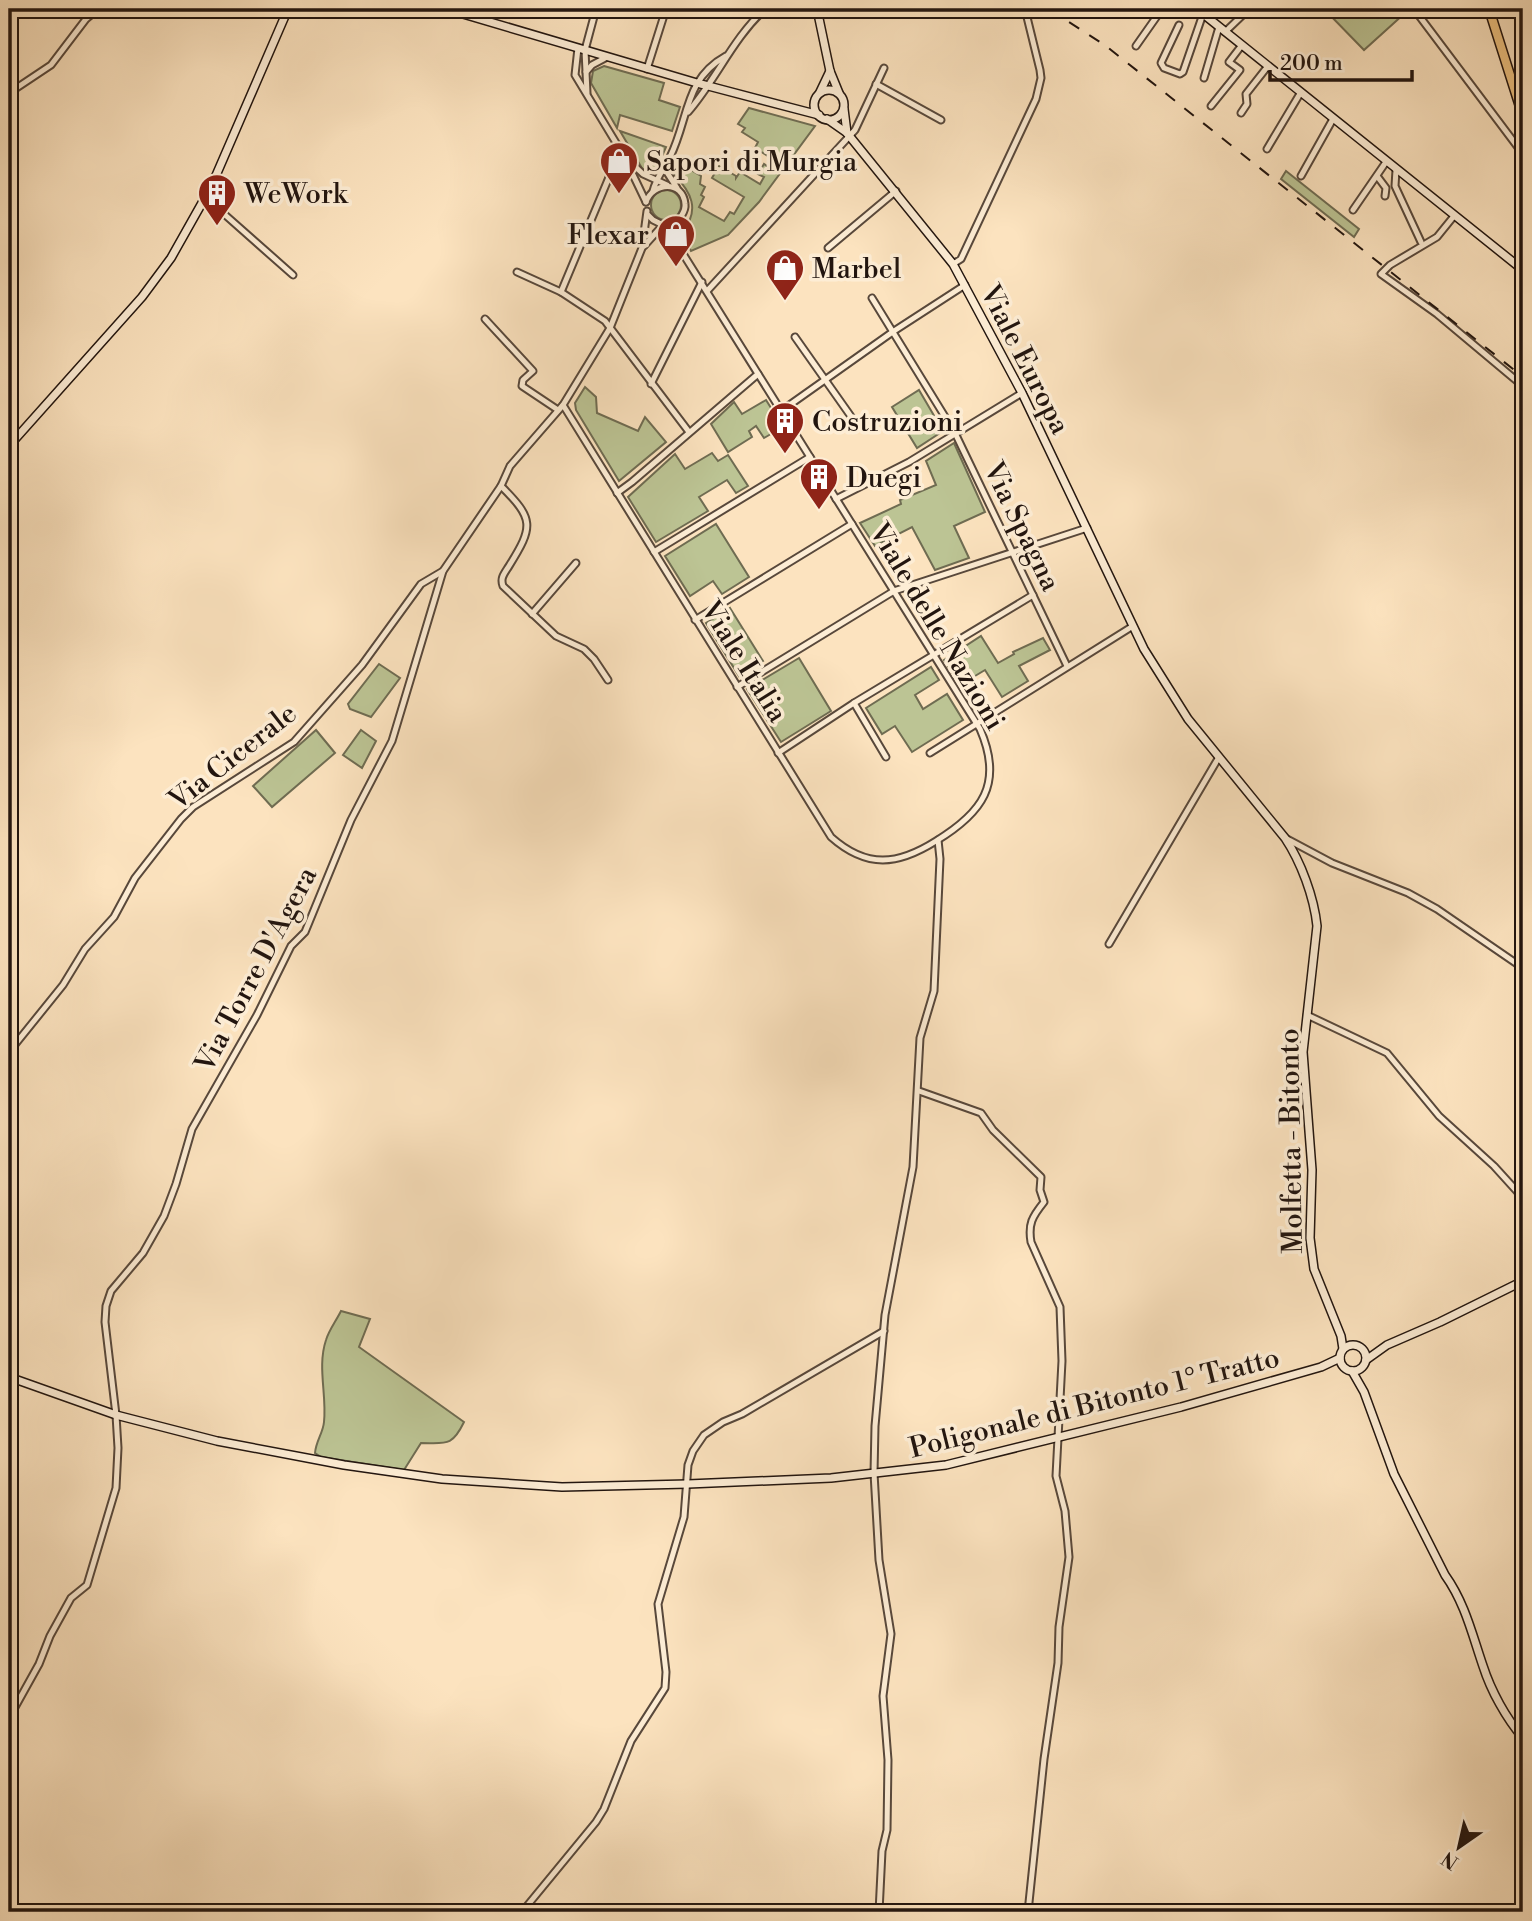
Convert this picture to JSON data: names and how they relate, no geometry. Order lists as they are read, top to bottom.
{
  "streets": {
    "main road": ["Viale Europa", "Molfetta - Bitonto", "Poligonale di Bitonto 1° Tratto"],
    "street": [
      "Via Spagna",
      "Viale delle Nazioni",
      "Viale Italia",
      "Via Cicerale",
      "Via Torre D'Agera"
    ]
  },
  "crossings": [
    ["Viale Europa", "Molfetta - Bitonto"],
    ["Viale delle Nazioni", "Viale Italia"],
    ["Viale Italia", "Via Torre D'Agera"],
    ["Via Cicerale", "Via Torre D'Agera"],
    ["Via Torre D'Agera", "Poligonale di Bitonto 1° Tratto"],
    ["Molfetta - Bitonto", "Poligonale di Bitonto 1° Tratto"]
  ],
  "places": {
    "shop": ["Sapori di Murgia", "Flexar", "Marbel"],
    "building": ["WeWork", "Costruzioni", "Duegi"]
  },
  "scale_bar": "200 m",
  "north": "bottom left"
}
